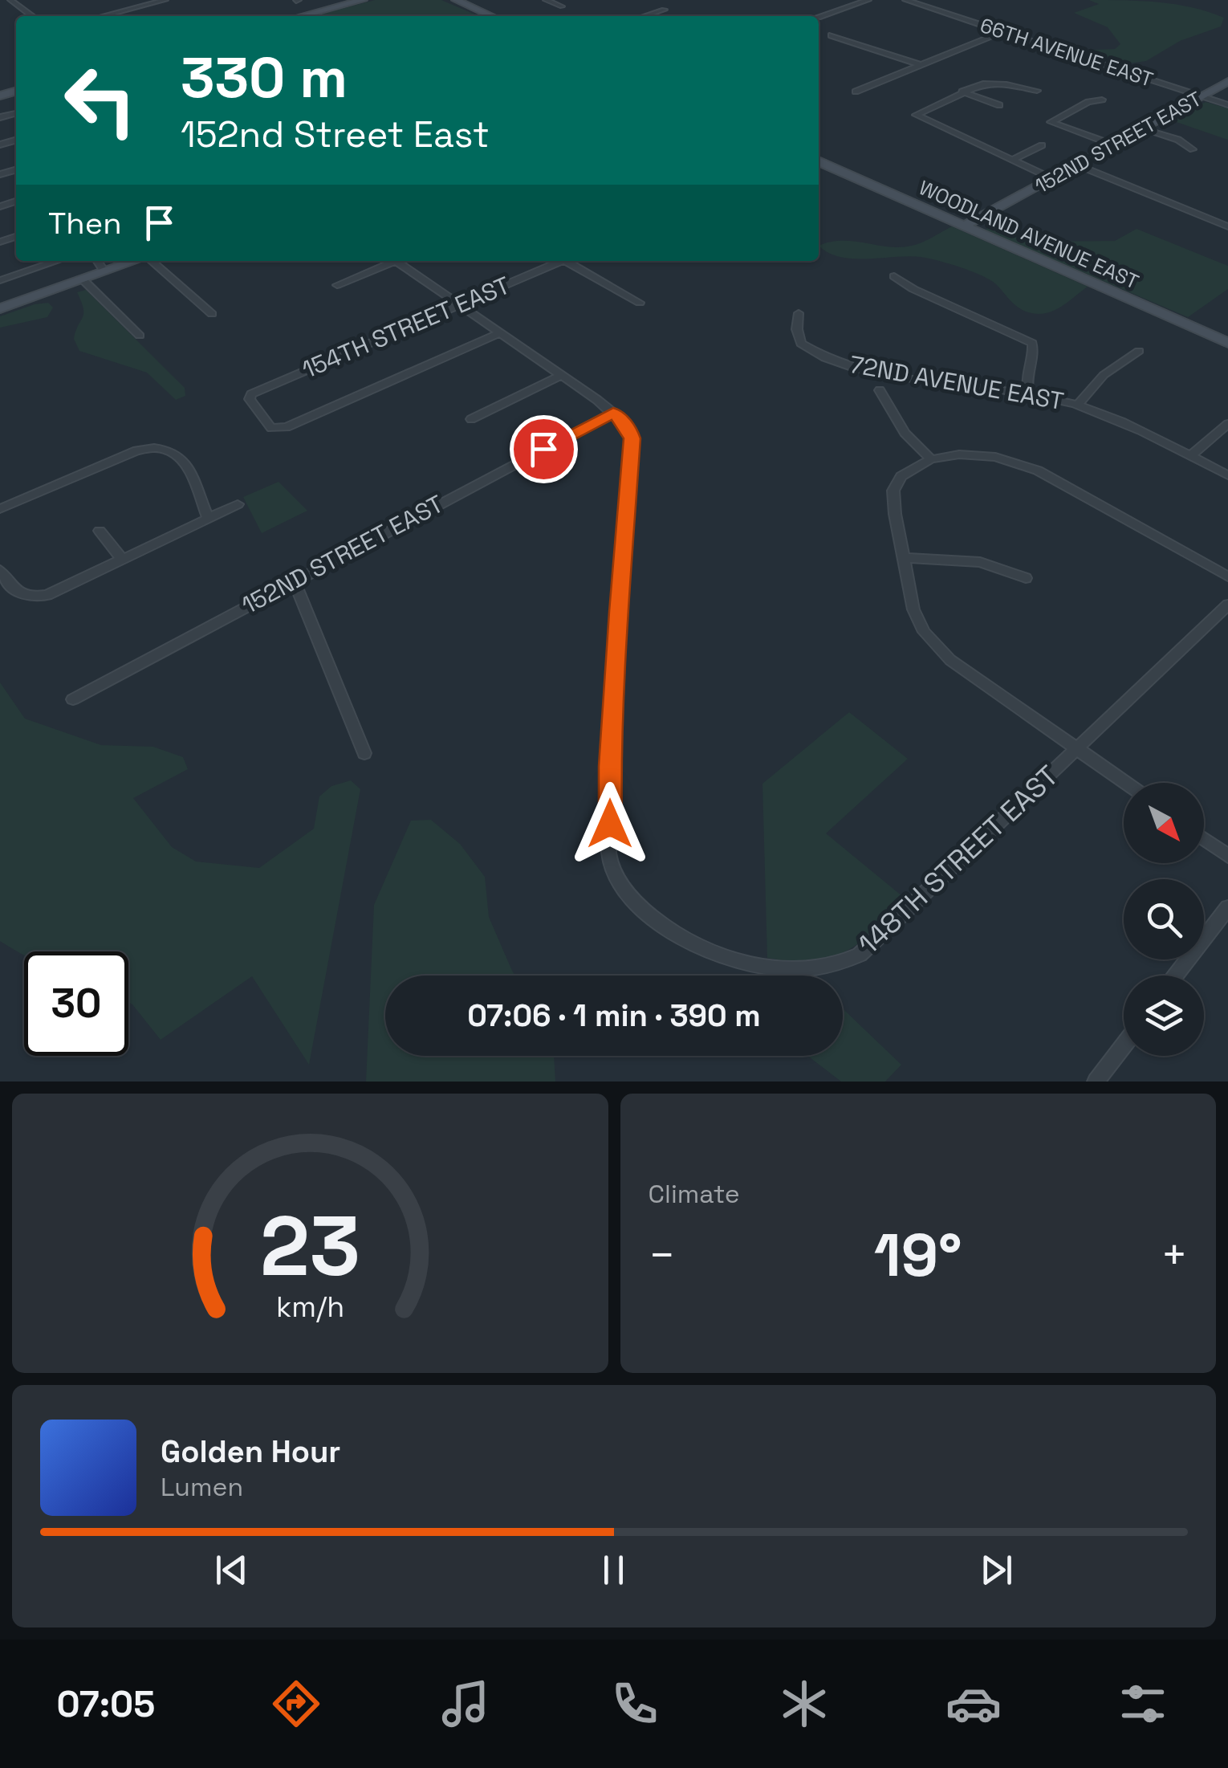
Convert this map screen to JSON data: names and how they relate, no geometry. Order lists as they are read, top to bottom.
{
  "streets": {
    "street": [
      "66TH AVENUE EAST",
      "152ND STREET EAST",
      "WOODLAND AVENUE EAST",
      "154TH STREET EAST",
      "72ND AVENUE EAST",
      "148TH STREET EAST"
    ]
  },
  "crossings": [
    ["66TH AVENUE EAST", "152ND STREET EAST"],
    ["152ND STREET EAST", "WOODLAND AVENUE EAST"],
    ["152ND STREET EAST", "148TH STREET EAST"]
  ],
  "north": "bottom right",
  "page": {
    "turn": ["330 m", "152nd Street East"],
    "then": "Then",
    "limit": "30",
    "trip": "07:06 · 1 min · 390 m",
    "tile": "Climate",
    "heat": ["−", "19°", "+"],
    "song": ["Golden Hour", "Lumen"],
    "tabs": "07:05",
    "gauge": ["23", "km/h"]
  }
}
